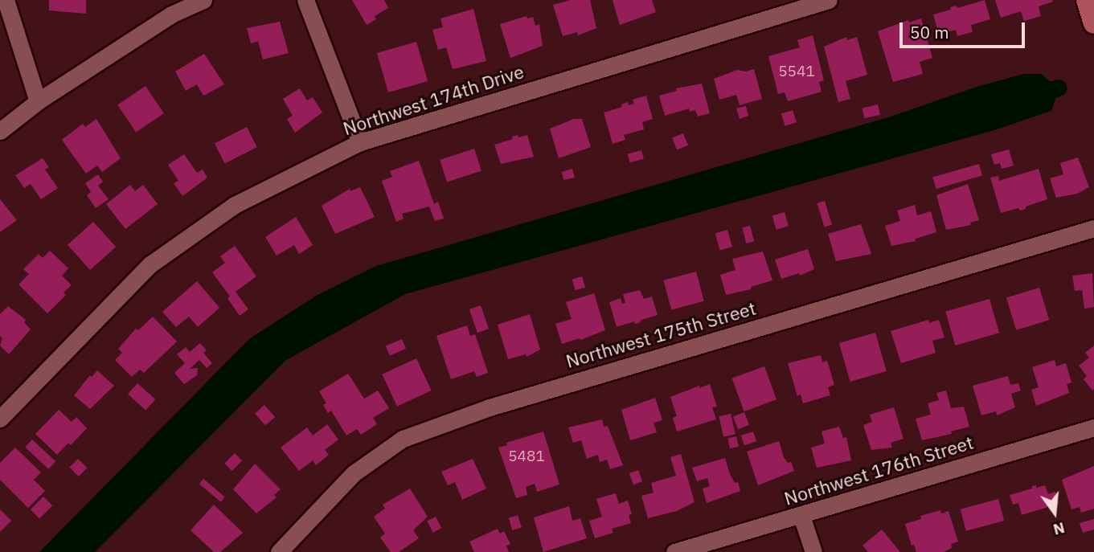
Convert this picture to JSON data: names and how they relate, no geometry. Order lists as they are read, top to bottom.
{
  "streets": {
    "street": ["Northwest 174th Drive", "Northwest 175th Street", "Northwest 176th Street"]
  },
  "house_numbers": ["5541", "5481"],
  "scale_bar": "50 m",
  "north": "bottom"
}
